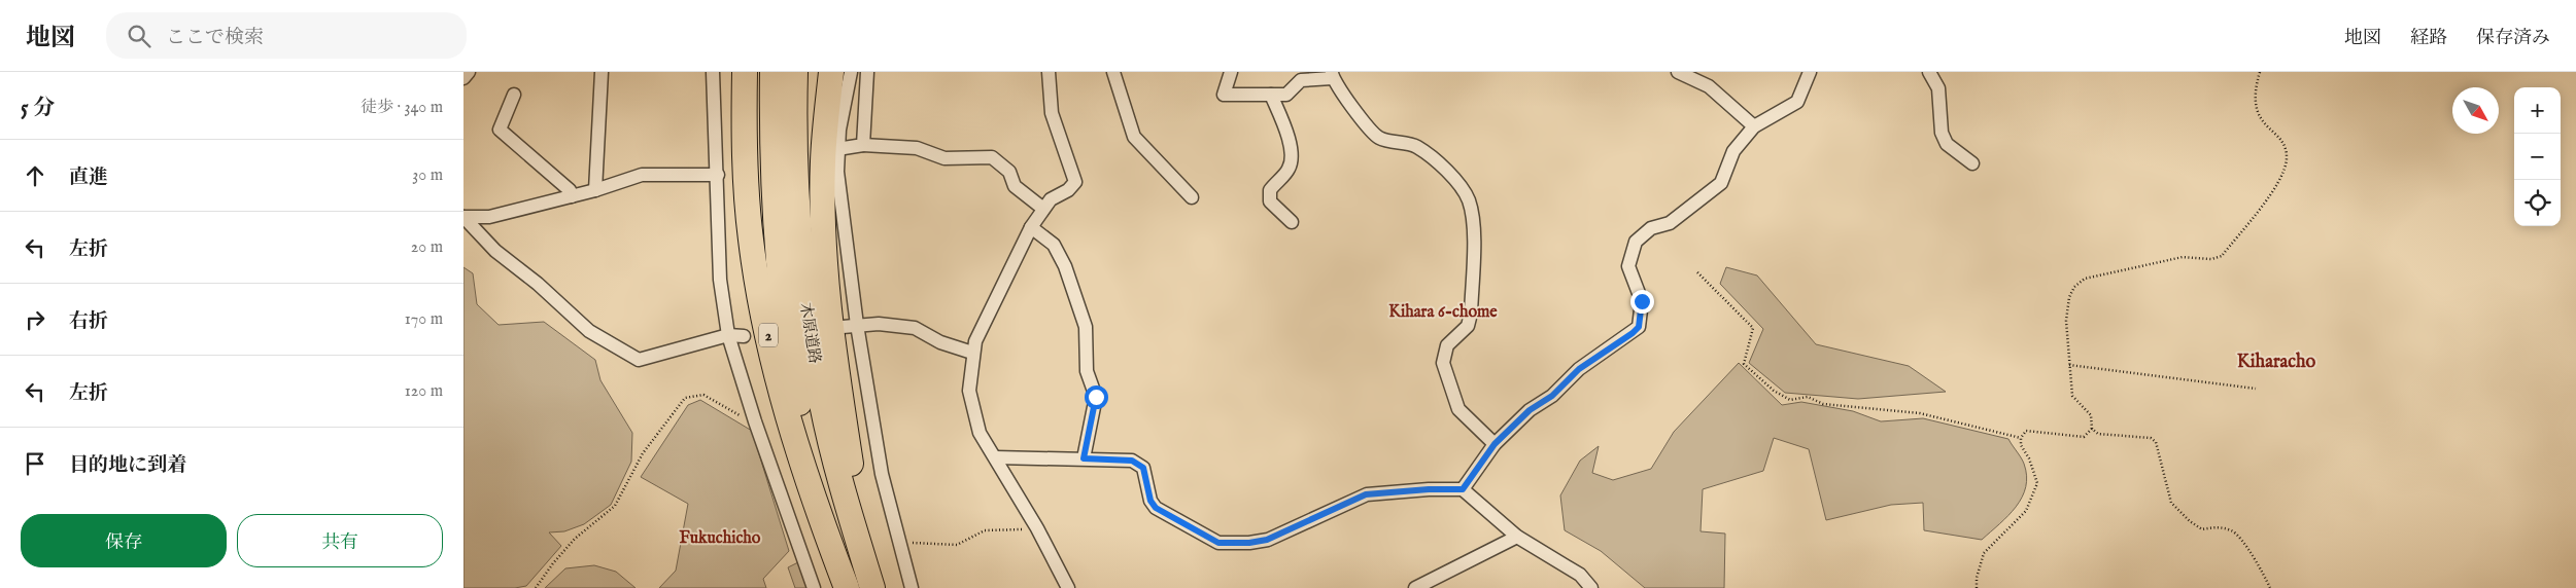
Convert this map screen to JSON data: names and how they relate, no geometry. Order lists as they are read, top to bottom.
{
  "streets": {
    "highway": ["木原道路", "2"]
  },
  "crossings": [
    ["木原道路", "2"]
  ],
  "districts": ["Kihara 6-chome", "Kiharacho", "Fukuchicho"],
  "north": "bottom right",
  "page": {
    "header": "地図",
    "search": "ここで検索",
    "nav": ["地図", "経路", "保存済み"],
    "heading": ["5 分", "徒歩 · 340 m"],
    "map_buttons": ["+", "−"],
    "list": [
      ["直進", "30 m"],
      ["左折", "20 m"],
      ["右折", "170 m"],
      ["左折", "120 m"],
      "目的地に到着"
    ],
    "buttons": ["保存", "共有"]
  }
}
